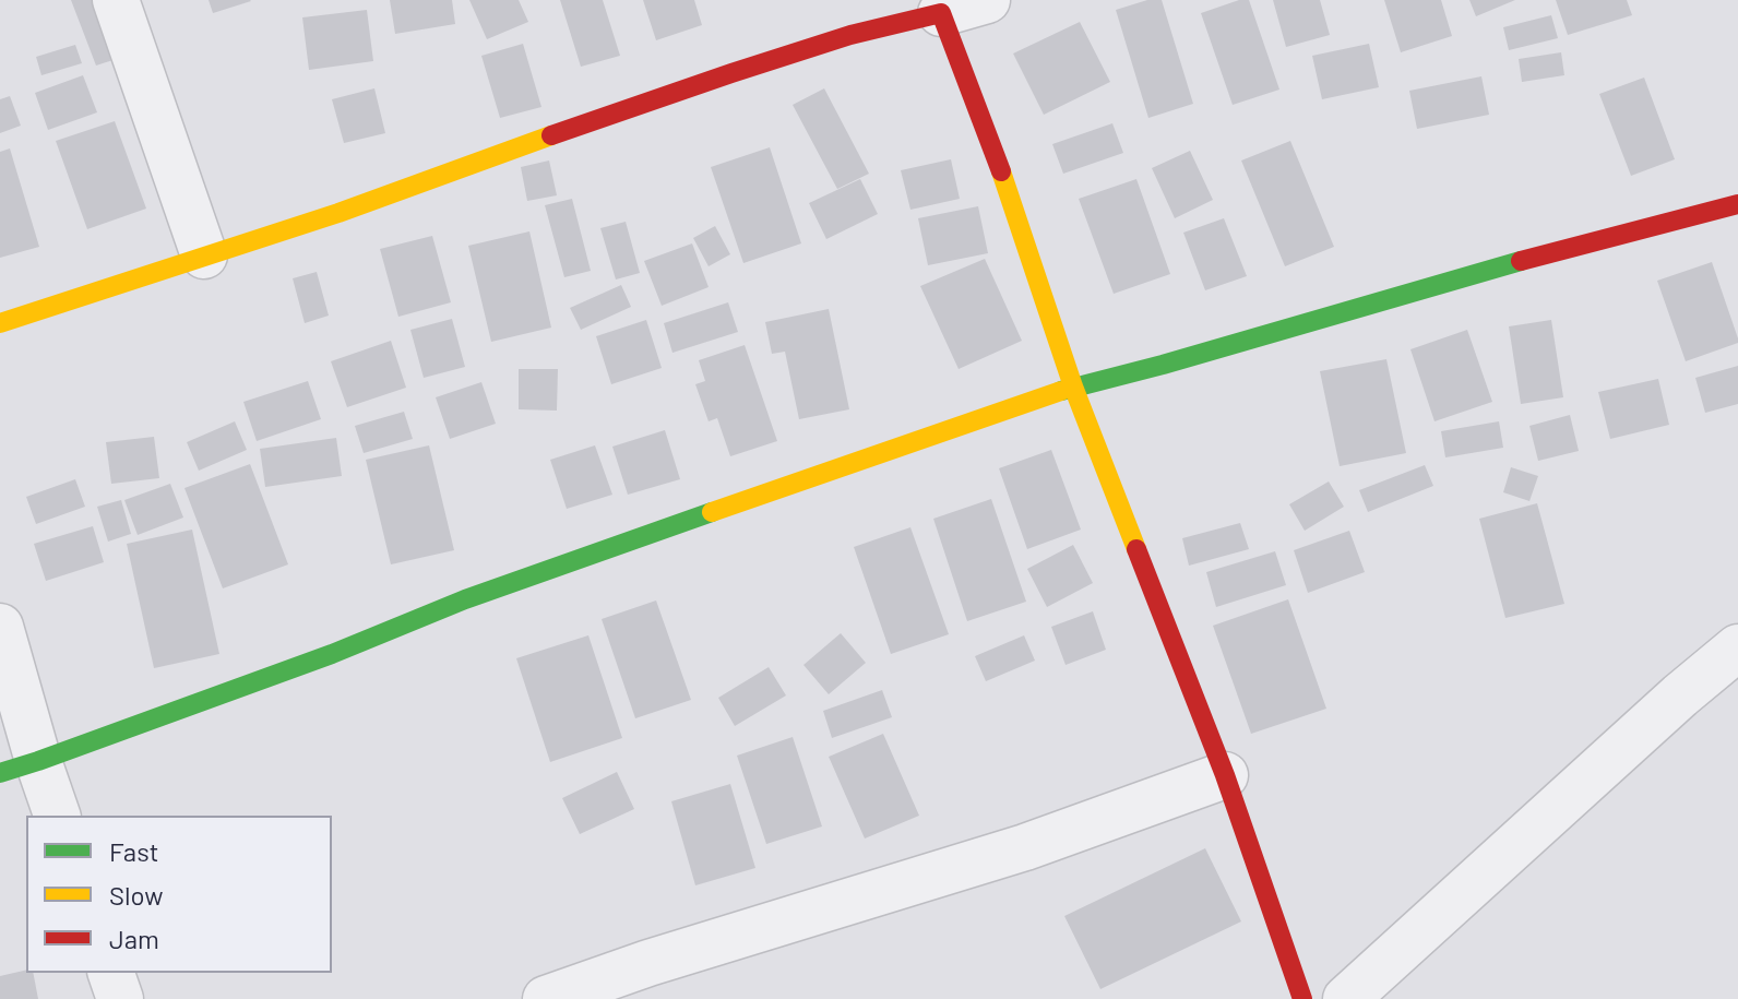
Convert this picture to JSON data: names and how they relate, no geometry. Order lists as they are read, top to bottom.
{
  "legend": ["Fast", "Slow", "Jam"]
}
